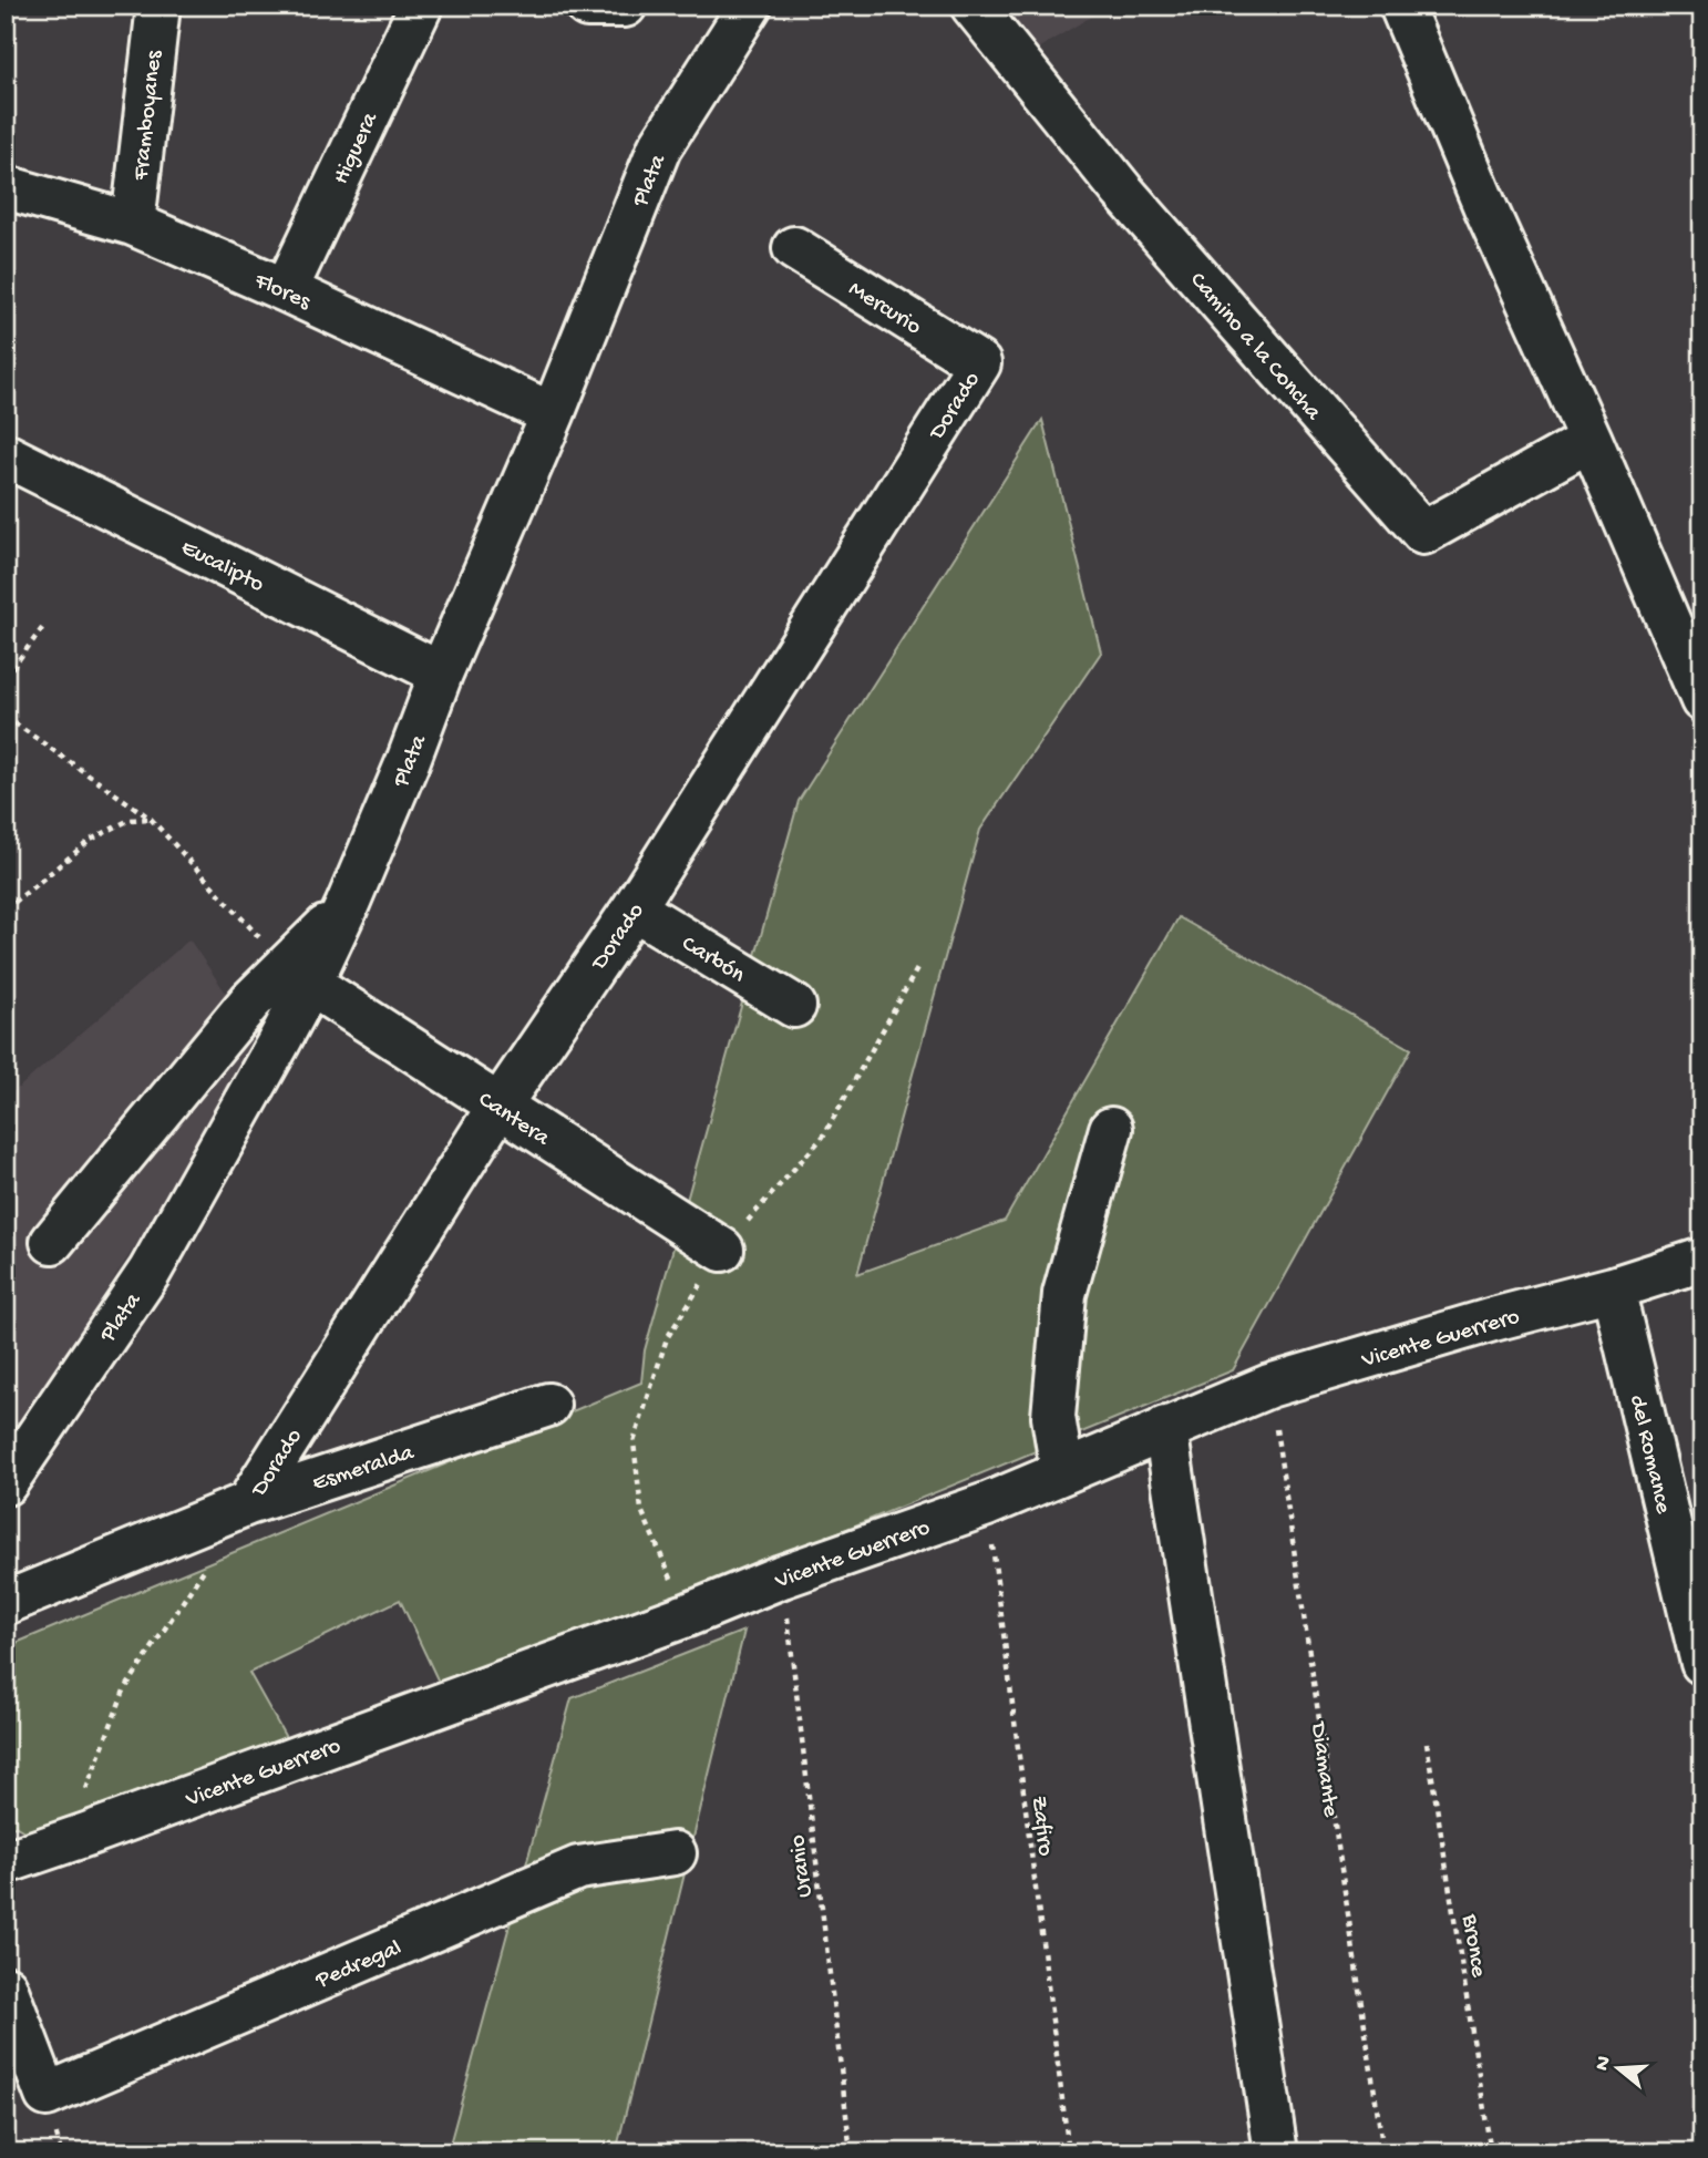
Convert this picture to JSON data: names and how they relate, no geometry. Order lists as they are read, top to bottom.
{
  "streets": {
    "street": [
      "Framboyanes",
      "Higuera",
      "Plata",
      "Flores",
      "Mercurio",
      "Camino a la Concha",
      "Dorado",
      "Eucalipto",
      "Carbón",
      "Cantera",
      "Vicente Guerrero",
      "del Romance",
      "Esmeralda",
      "Pedregal"
    ],
    "path": [
      "Diamante",
      "Zafiro",
      "Uranio",
      "Bronce"
    ]
  },
  "crossings": [
    ["Framboyanes", "Flores"],
    ["Higuera", "Flores"],
    ["Plata", "Flores"],
    ["Plata", "Eucalipto"],
    ["Plata", "Cantera"],
    ["Mercurio", "Dorado"],
    ["Dorado", "Carbón"],
    ["Dorado", "Cantera"],
    ["Dorado", "Esmeralda"],
    ["Vicente Guerrero", "del Romance"],
    ["Vicente Guerrero", "Diamante"],
    ["Vicente Guerrero", "Zafiro"],
    ["Vicente Guerrero", "Uranio"]
  ],
  "north": "left"
}
